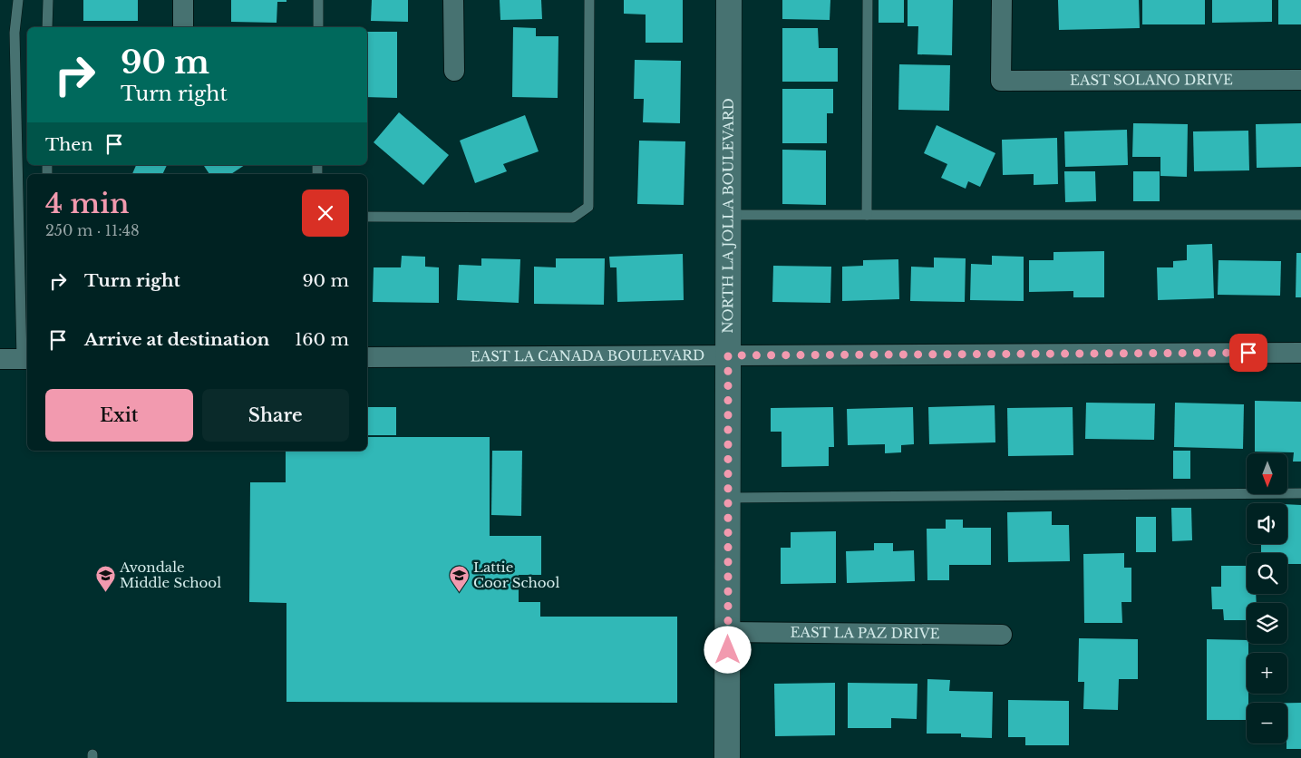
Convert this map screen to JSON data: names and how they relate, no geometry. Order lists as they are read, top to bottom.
{
  "streets": {
    "street": [
      "EAST SOLANO DRIVE",
      "NORTH LA JOLLA BOULEVARD",
      "EAST LA CANADA BOULEVARD",
      "EAST LA PAZ DRIVE"
    ]
  },
  "crossings": [
    ["NORTH LA JOLLA BOULEVARD", "EAST LA CANADA BOULEVARD"],
    ["NORTH LA JOLLA BOULEVARD", "EAST LA PAZ DRIVE"]
  ],
  "places": {
    "school or university": ["Avondale Middle School", "Lattie Coor School"]
  },
  "north": "bottom",
  "page": {
    "turn": ["90 m", "Turn right"],
    "then": "Then",
    "heading": ["4 min", "250 m · 11:48"],
    "list": [
      {
        "name": "Turn right",
        "value": "90 m"
      },
      {
        "name": "Arrive at destination",
        "value": "160 m"
      }
    ],
    "buttons": ["Exit", "Share"],
    "map_buttons": ["+", "−"]
  }
}
